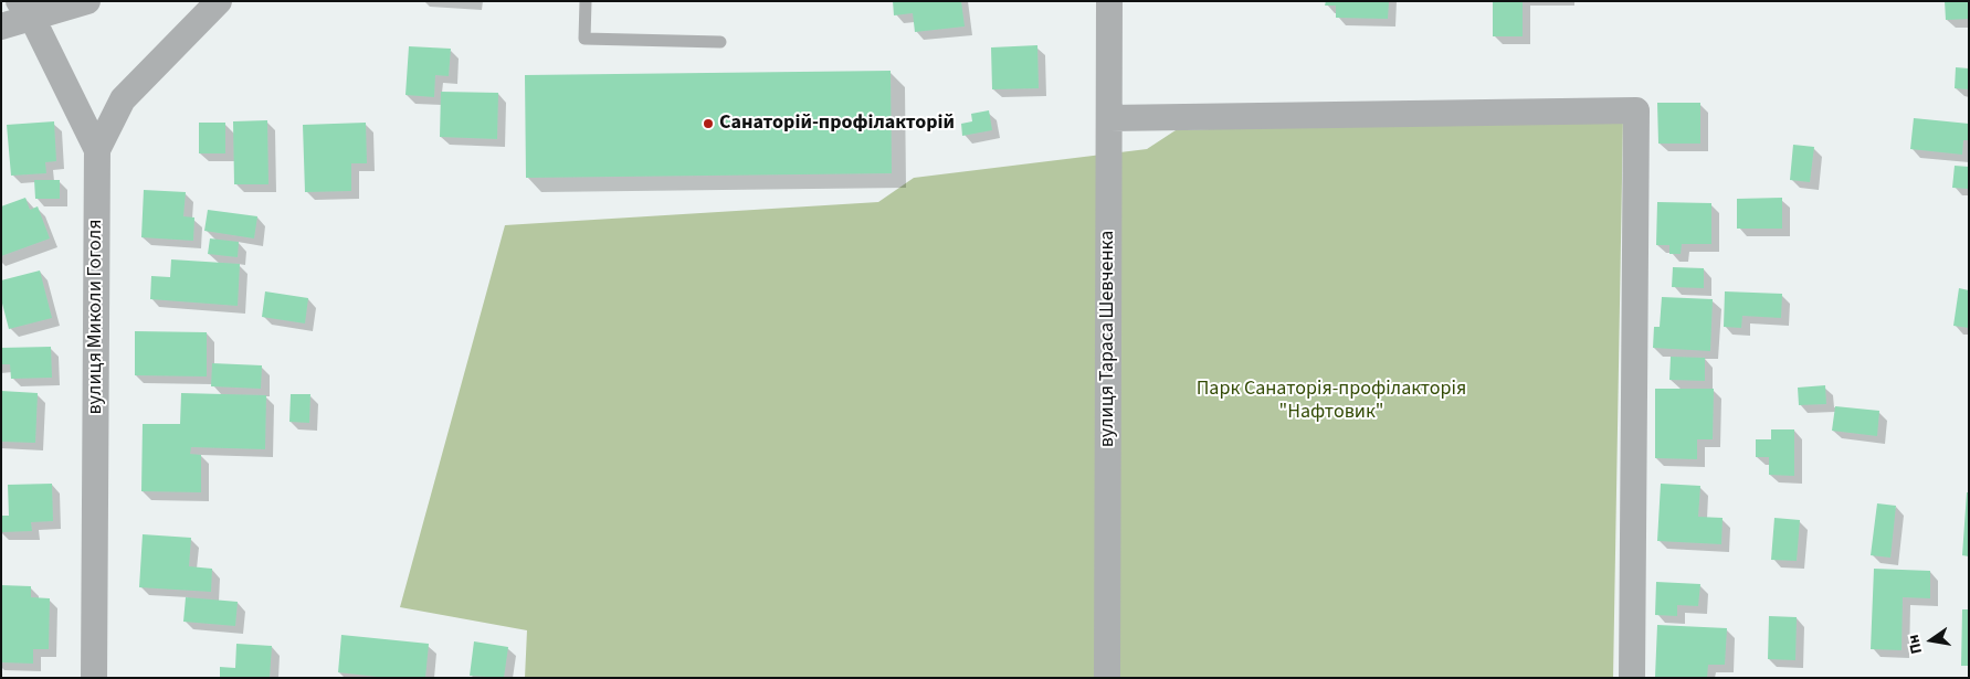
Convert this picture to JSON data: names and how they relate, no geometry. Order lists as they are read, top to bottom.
{
  "streets": {
    "street": ["вулиця Миколи Гоголя", "вулиця Тараса Шевченка"]
  },
  "parks": ["Парк Санаторія-профілакторія \"Нафтовик\""],
  "places": ["Санаторій-профілакторій"],
  "north": "left"
}
